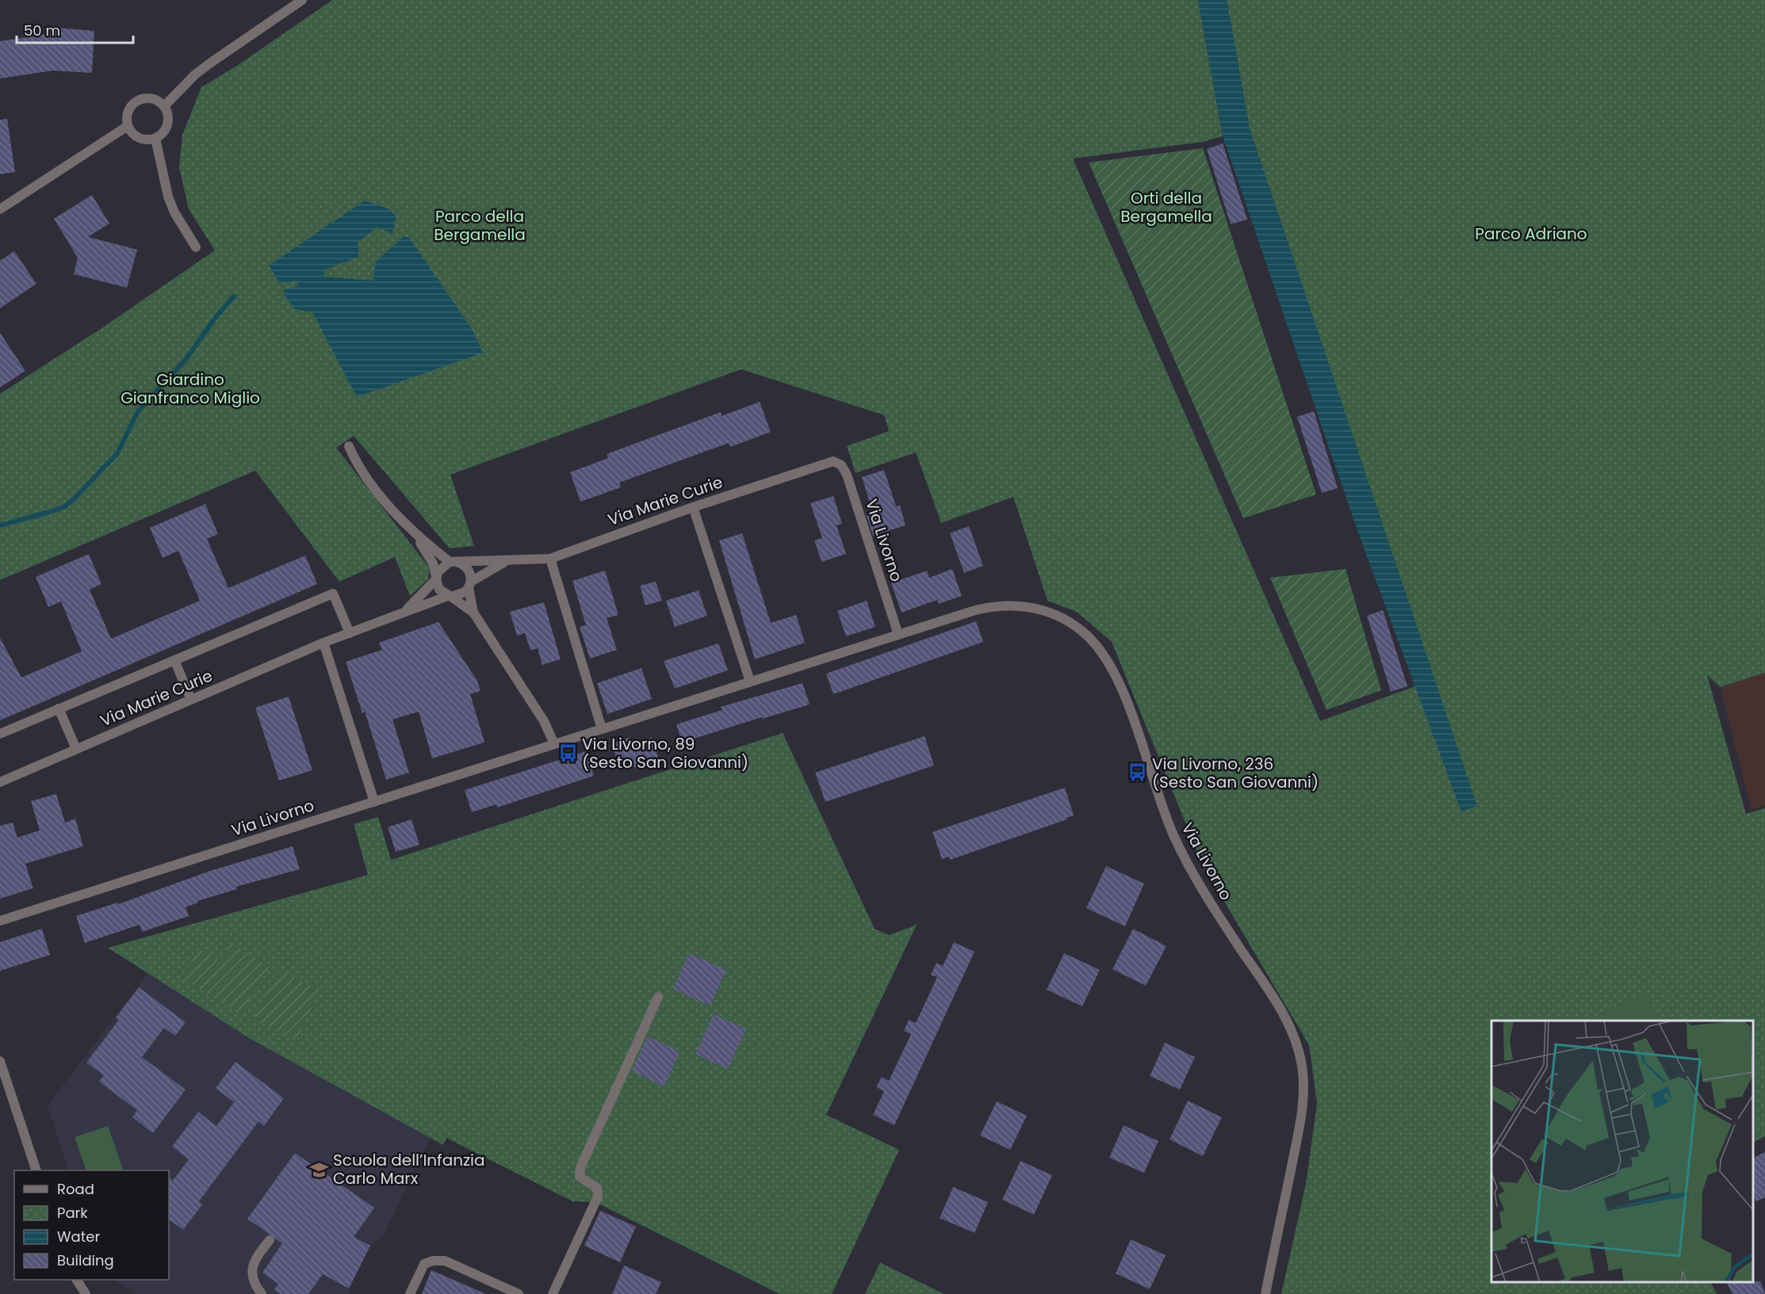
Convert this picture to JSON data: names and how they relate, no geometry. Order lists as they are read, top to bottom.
{
  "streets": {
    "street": ["Via Marie Curie", "Via Livorno"]
  },
  "crossings": [
    ["Via Marie Curie", "Via Livorno"]
  ],
  "parks": [
    "Orti della Bergamella",
    "Parco della Bergamella",
    "Parco Adriano",
    "Giardino Gianfranco Miglio"
  ],
  "places": {
    "bus stop": ["Via Livorno, 89 (Sesto San Giovanni)", "Via Livorno, 236 (Sesto San Giovanni)"],
    "school or university": ["Scuola dell’Infanzia Carlo Marx"]
  },
  "legend": [
    "Road",
    "Park",
    "Water",
    "Building"
  ],
  "scale_bar": "50 m"
}
